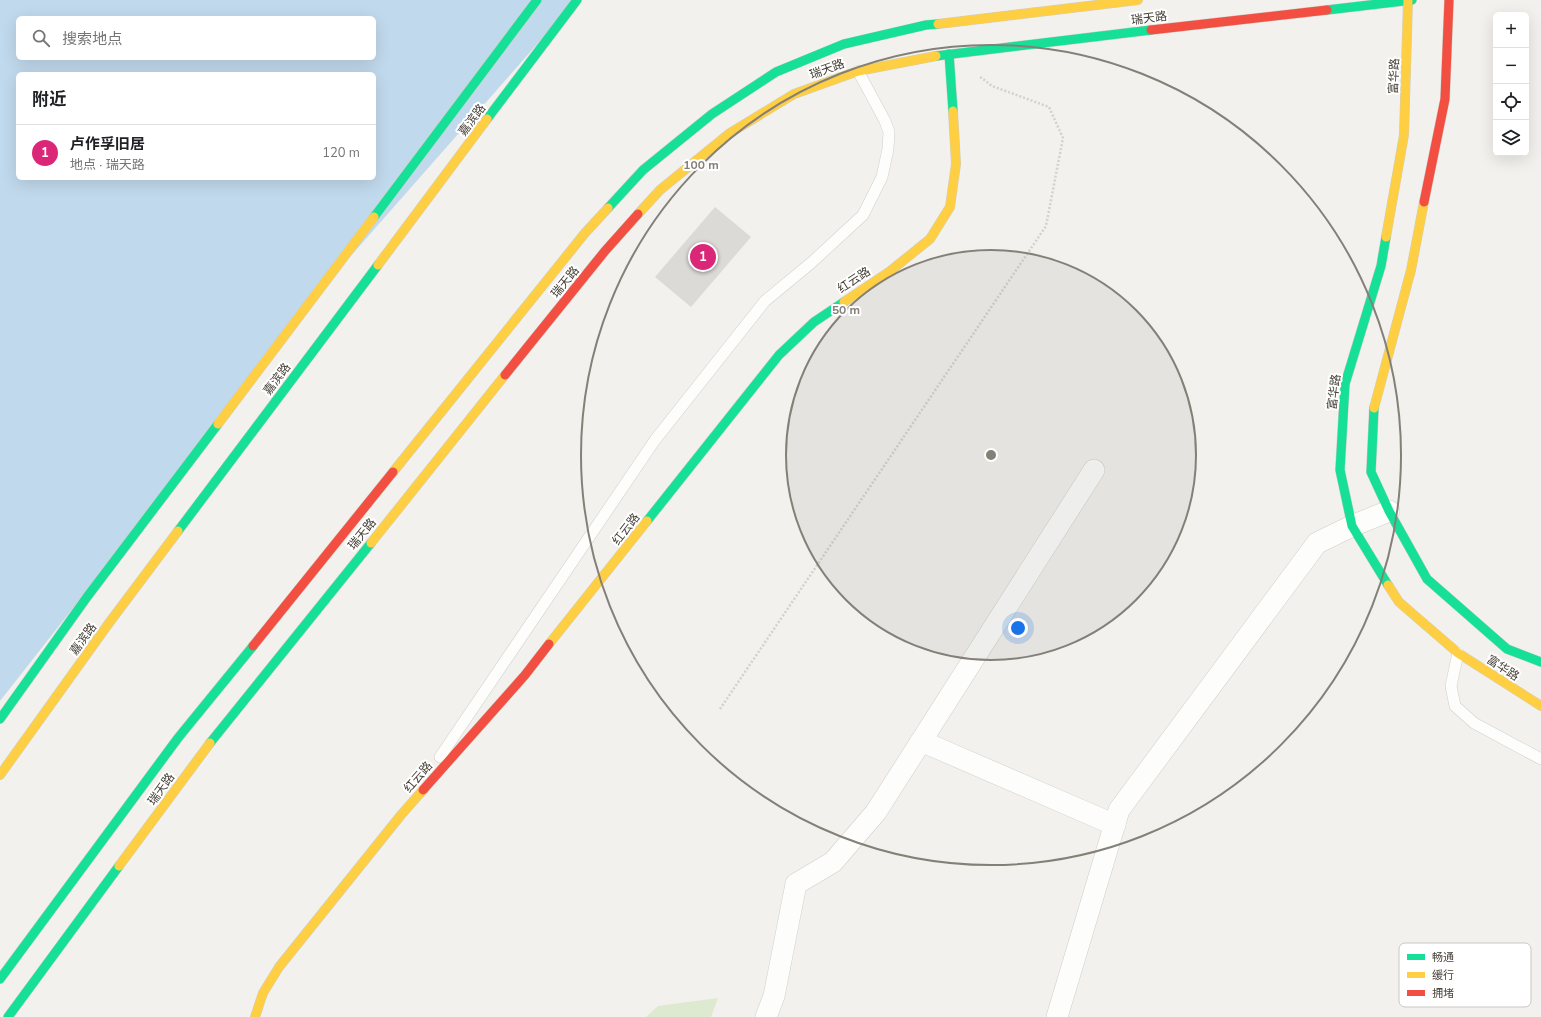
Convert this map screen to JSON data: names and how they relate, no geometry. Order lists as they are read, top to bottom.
{
  "streets": {
    "main road": [
      "瑞天路",
      "富华路",
      "嘉滨路",
      "红云路"
    ]
  },
  "crossings": [
    ["瑞天路", "富华路"],
    ["瑞天路", "红云路"]
  ],
  "legend": ["畅通", "缓行", "拥堵"],
  "page": {
    "map_buttons": ["+", "−"],
    "search": "搜索地点",
    "heading": "附近",
    "list": [
      {
        "mark": "1",
        "name": "卢作孚旧居",
        "note": "地点 · 瑞天路",
        "value": "120 m"
      }
    ],
    "pins": "1"
  },
  "rings": ["100 m", "50 m"]
}
